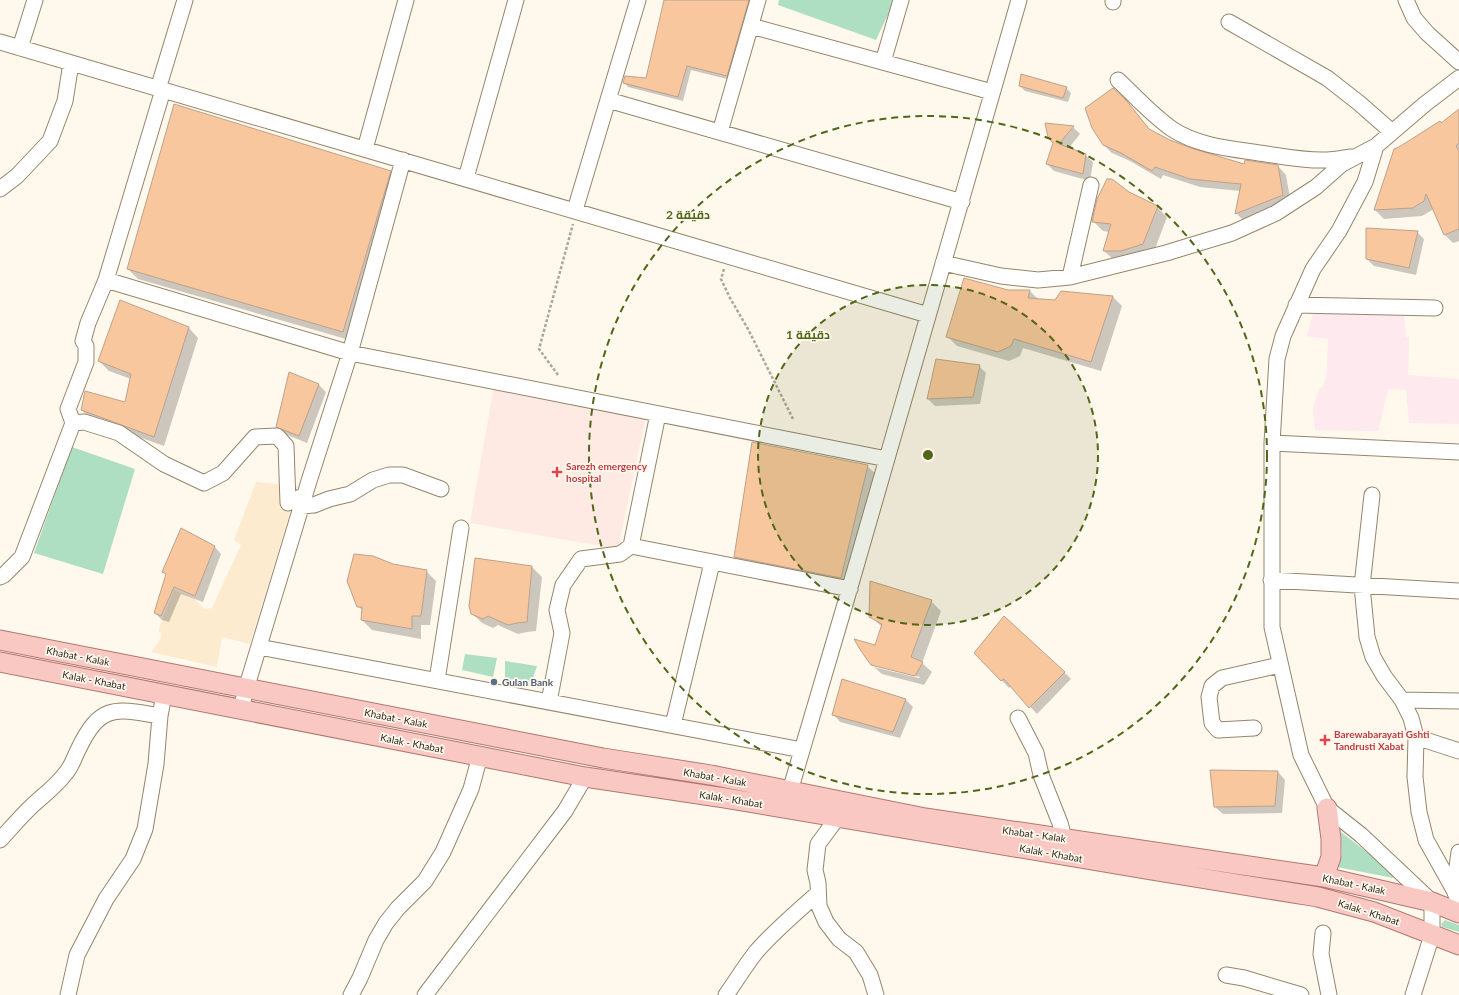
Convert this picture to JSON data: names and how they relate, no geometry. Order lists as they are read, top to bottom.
{
  "streets": {
    "main road": ["Khabat - Kalak", "Kalak - Khabat"]
  },
  "places": {
    "health": ["Sarezh emergency hospital", "Barewabarayati Gshti Tandrusti Xabat"],
    "other": ["Gulan Bank"]
  },
  "rings": ["2 دقيقة", "1 دقيقة"]
}
